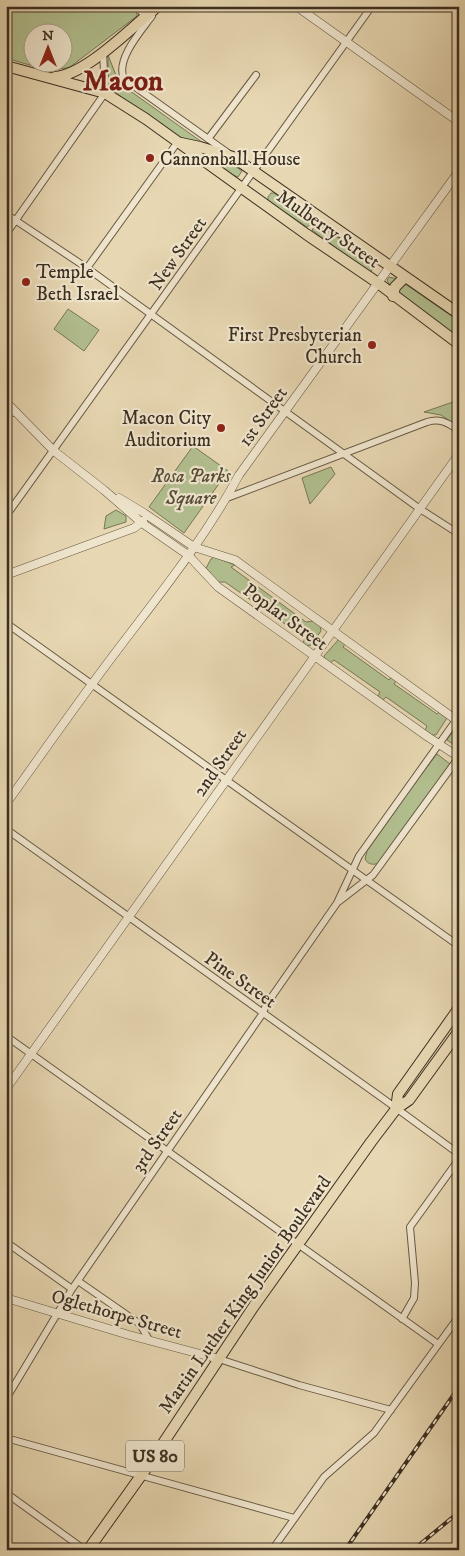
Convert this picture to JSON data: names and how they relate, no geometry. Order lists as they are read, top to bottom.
{
  "streets": {
    "main road": ["Mulberry Street", "Martin Luther King Junior Boulevard", "US 80"],
    "street": [
      "New Street",
      "1st Street",
      "Poplar Street",
      "2nd Street",
      "Pine Street",
      "3rd Street",
      "Oglethorpe Street"
    ]
  },
  "crossings": [
    ["Mulberry Street", "New Street"],
    ["Mulberry Street", "1st Street"],
    ["New Street", "Poplar Street"],
    ["1st Street", "Poplar Street"],
    ["Poplar Street", "2nd Street"],
    ["Poplar Street", "3rd Street"],
    ["2nd Street", "Pine Street"],
    ["Pine Street", "3rd Street"],
    ["Pine Street", "Martin Luther King Junior Boulevard"],
    ["3rd Street", "Oglethorpe Street"],
    ["Martin Luther King Junior Boulevard", "Oglethorpe Street"]
  ],
  "districts": ["Macon"],
  "parks": ["Rosa Parks Square"],
  "places": [
    "Cannonball House",
    "Temple Beth Israel",
    "First Presbyterian Church",
    "Macon City Auditorium"
  ],
  "north": "top"
}
